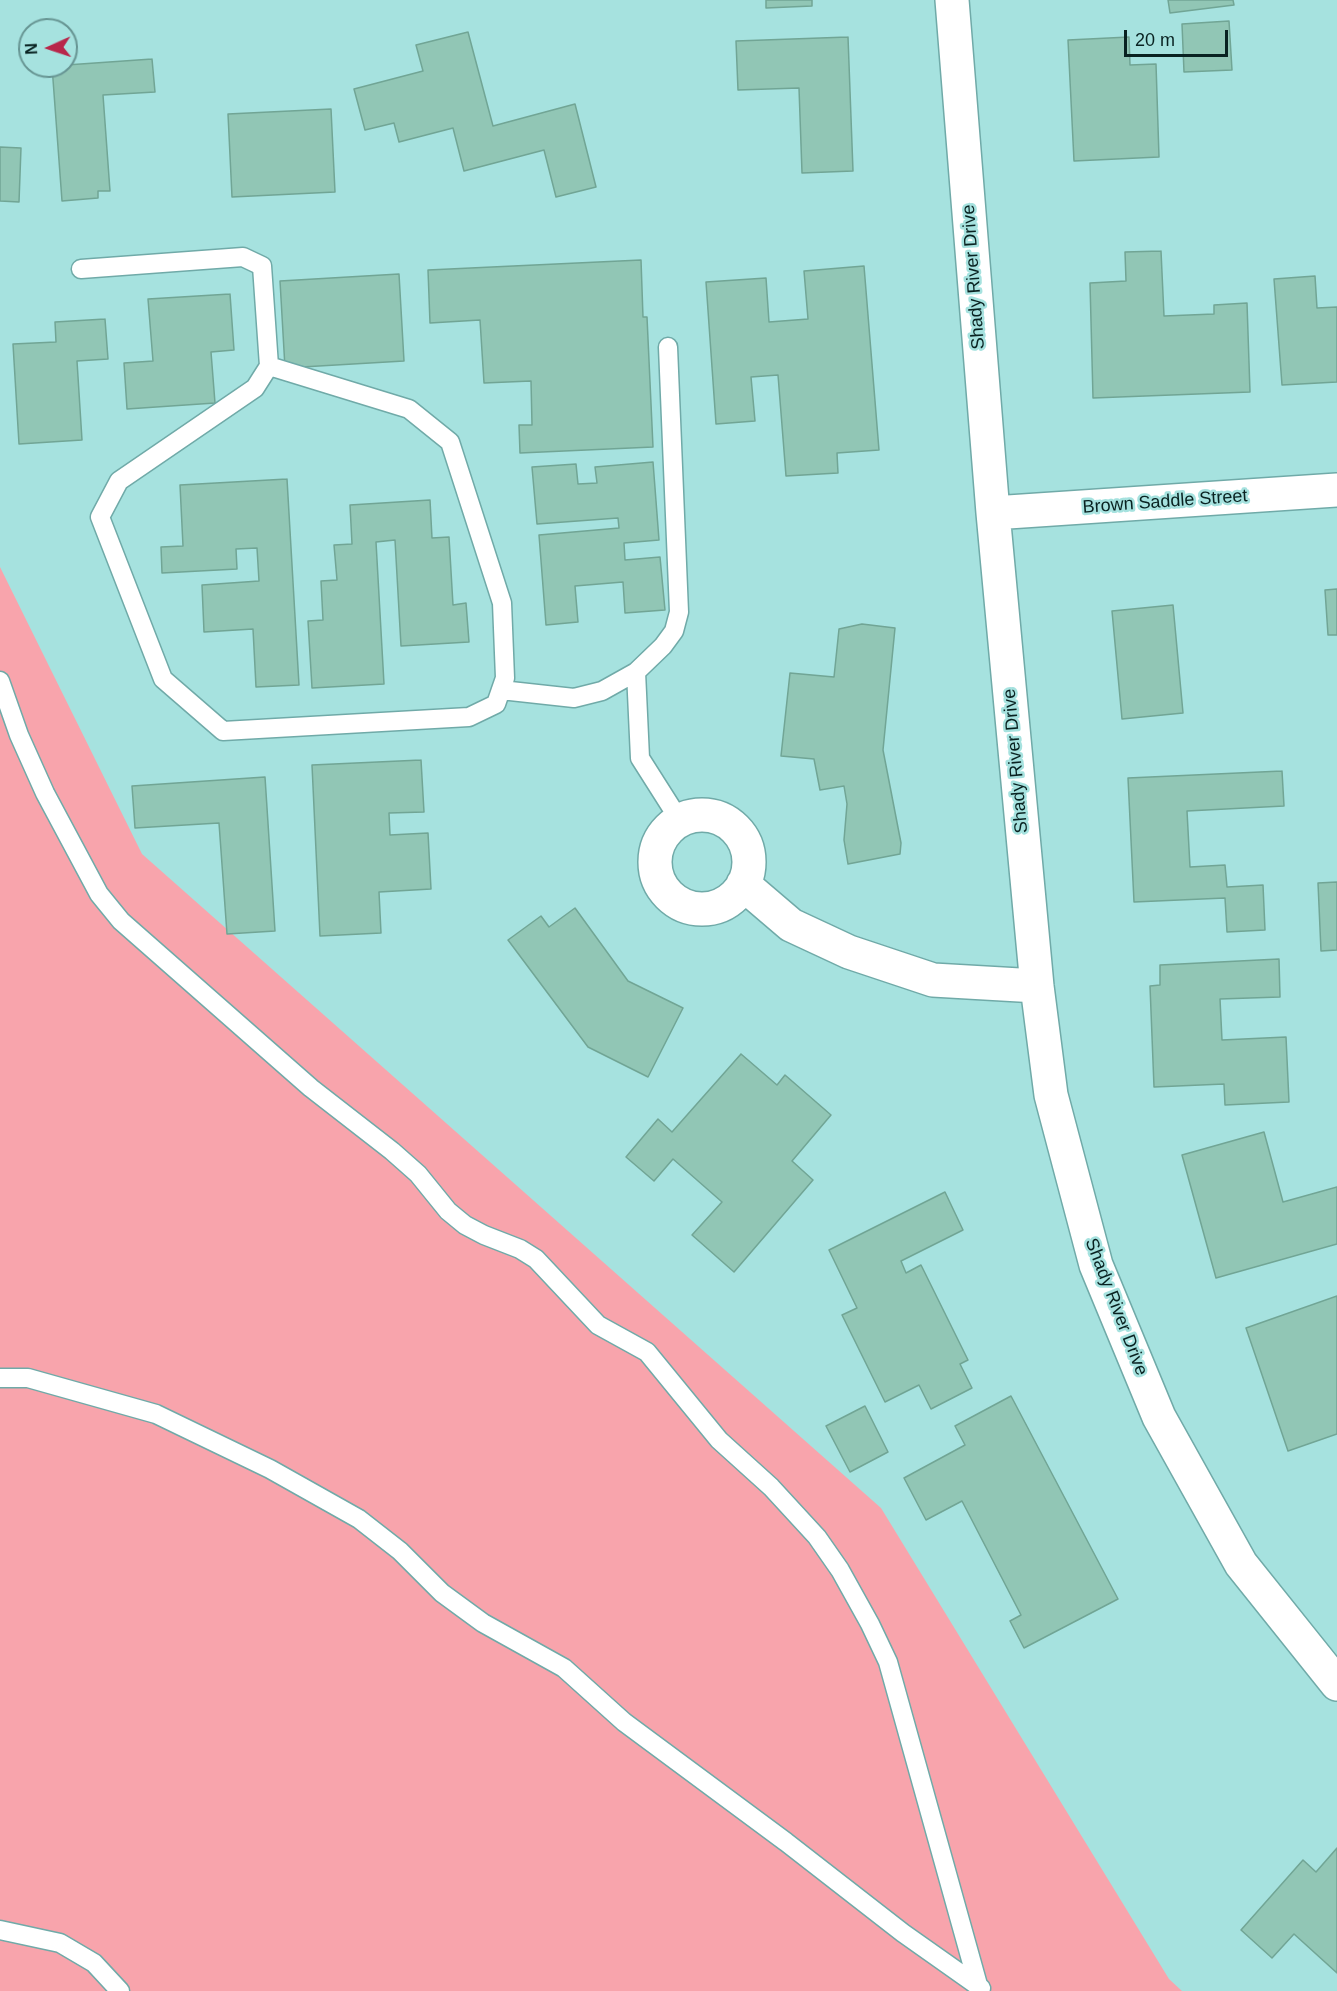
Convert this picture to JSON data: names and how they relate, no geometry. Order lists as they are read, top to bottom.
{
  "streets": {
    "street": ["Shady River Drive", "Brown Saddle Street"]
  },
  "crossings": [
    ["Shady River Drive", "Brown Saddle Street"]
  ],
  "scale_bar": "20 m",
  "north": "left"
}
